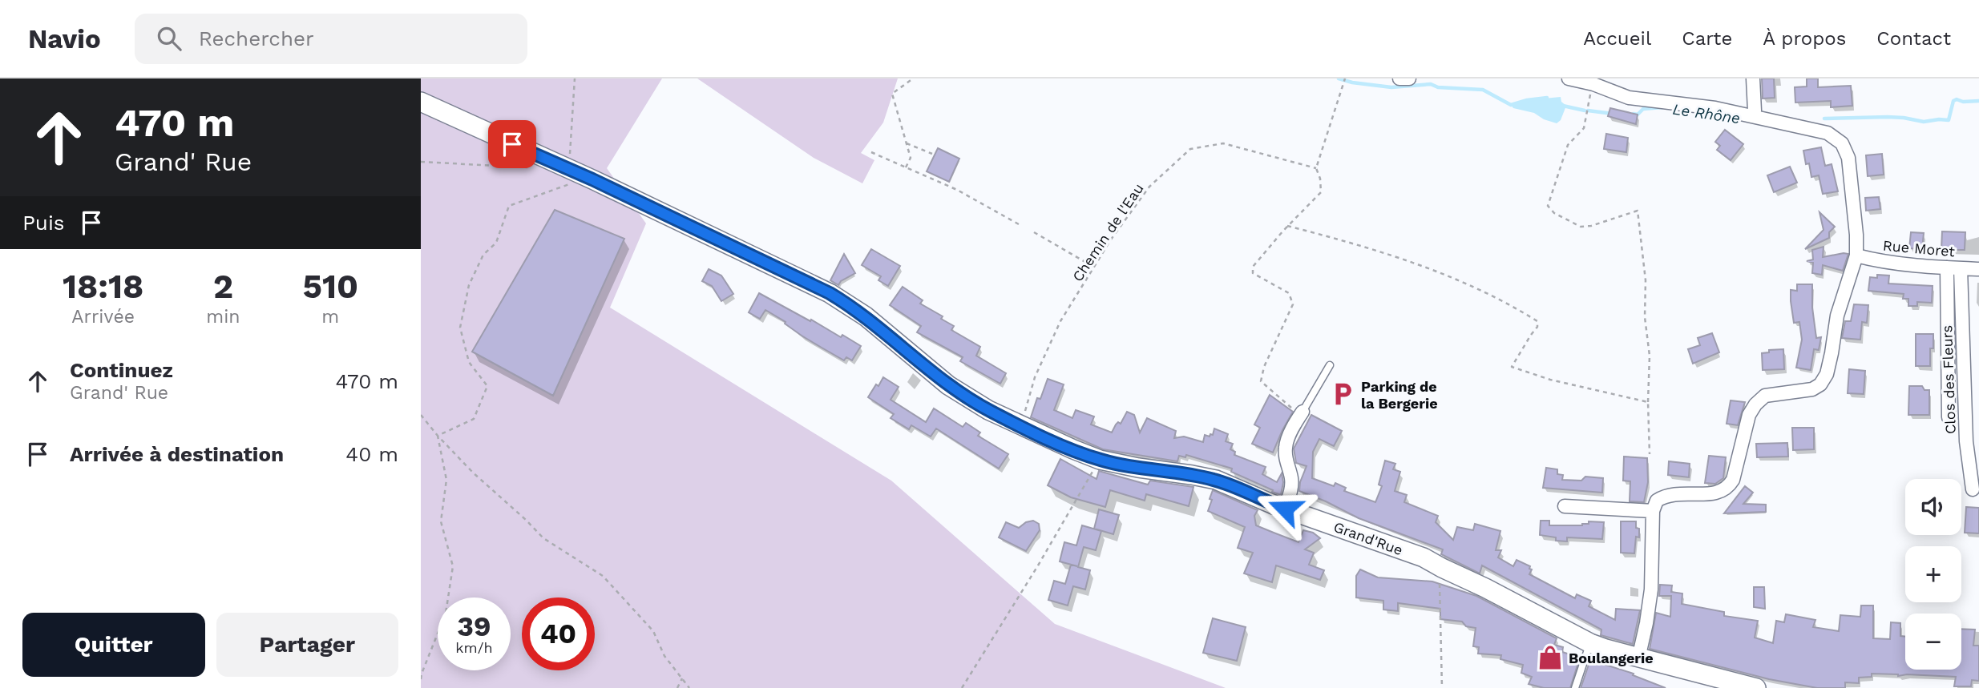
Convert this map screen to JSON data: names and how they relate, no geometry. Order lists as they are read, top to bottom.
{
  "streets": {
    "street": ["Rue Moret", "Clos des Fleurs", "Grand'Rue"],
    "path": ["Chemin de l'Eau"]
  },
  "crossings": [
    ["Chemin de l'Eau", "Grand'Rue"],
    ["Rue Moret", "Clos des Fleurs"]
  ],
  "water": ["Le Rhône"],
  "places": {
    "parking": ["Parking de la Bergerie"],
    "shop": ["Boulangerie"]
  },
  "page": {
    "header": "Navio",
    "search": "Rechercher",
    "nav": [
      "Accueil",
      "Carte",
      "À propos",
      "Contact"
    ],
    "turn": ["470 m", "Grand' Rue"],
    "then": "Puis",
    "eta": [
      "18:18",
      "Arrivée",
      "2",
      "min",
      "510",
      "m"
    ],
    "list": [
      {
        "name": "Continuez",
        "note": "Grand' Rue",
        "value": "470 m"
      },
      {
        "name": "Arrivée à destination",
        "value": "40 m"
      }
    ],
    "map_buttons": ["+", "−"],
    "speed": "39 km/h",
    "limit": "40",
    "buttons": ["Quitter", "Partager"]
  }
}
